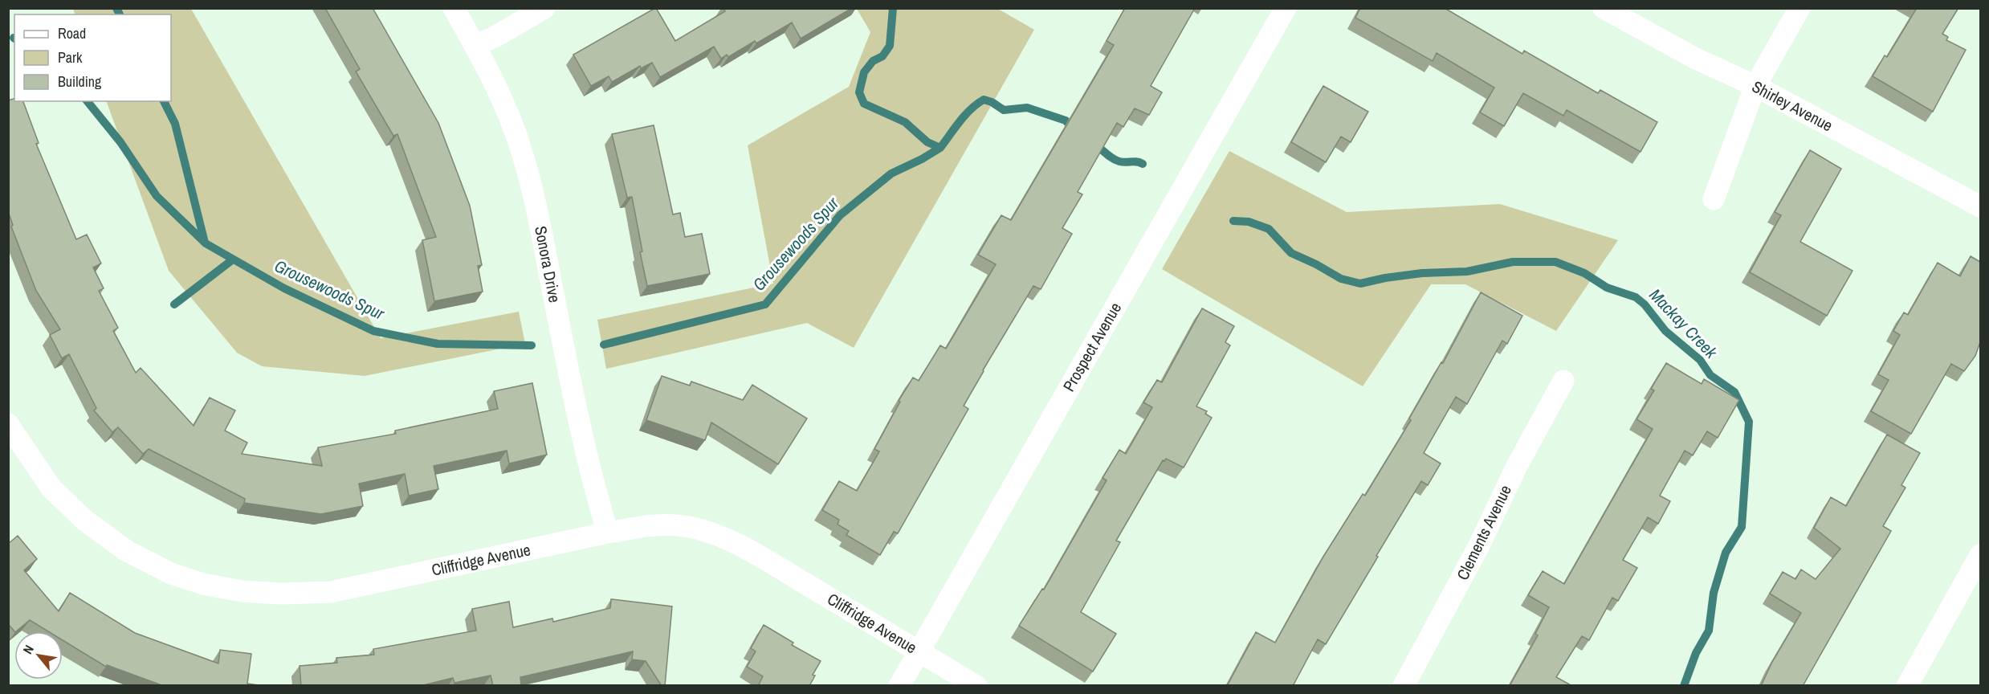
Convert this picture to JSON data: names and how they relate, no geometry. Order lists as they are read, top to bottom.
{
  "streets": {
    "street": [
      "Shirley Avenue",
      "Sonora Drive",
      "Prospect Avenue",
      "Clements Avenue",
      "Cliffridge Avenue"
    ]
  },
  "crossings": [
    ["Sonora Drive", "Cliffridge Avenue"],
    ["Prospect Avenue", "Cliffridge Avenue"]
  ],
  "water": ["Grousewoods Spur", "Mackay Creek"],
  "legend": ["Road", "Park", "Building"],
  "north": "top left"
}
